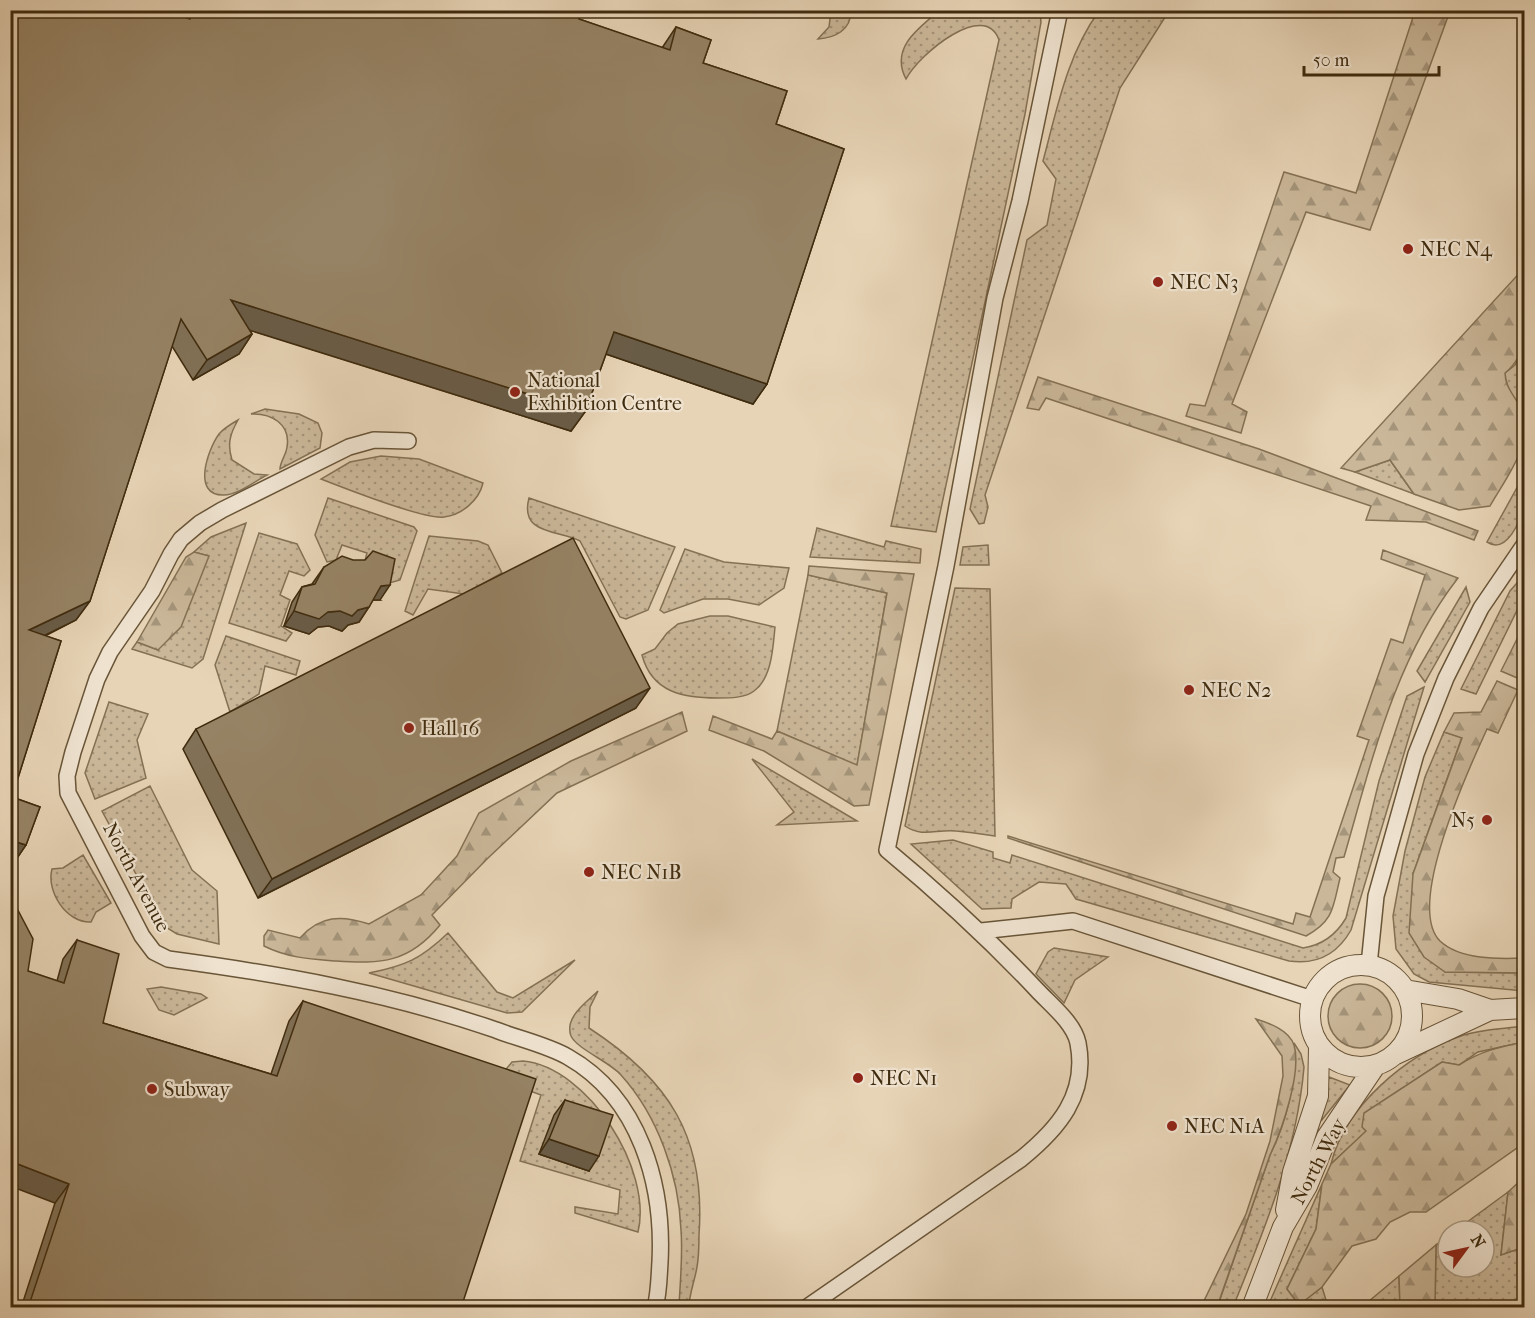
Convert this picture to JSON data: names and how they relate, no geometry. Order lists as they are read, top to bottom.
{
  "streets": {
    "street": ["North Avenue", "North Way"]
  },
  "places": [
    "NEC N4",
    "NEC N3",
    "National Exhibition Centre",
    "NEC N2",
    "Hall 16",
    "N5",
    "NEC N1B",
    "NEC N1",
    "Subway",
    "NEC N1A"
  ],
  "scale_bar": "50 m",
  "north": "top right"
}
